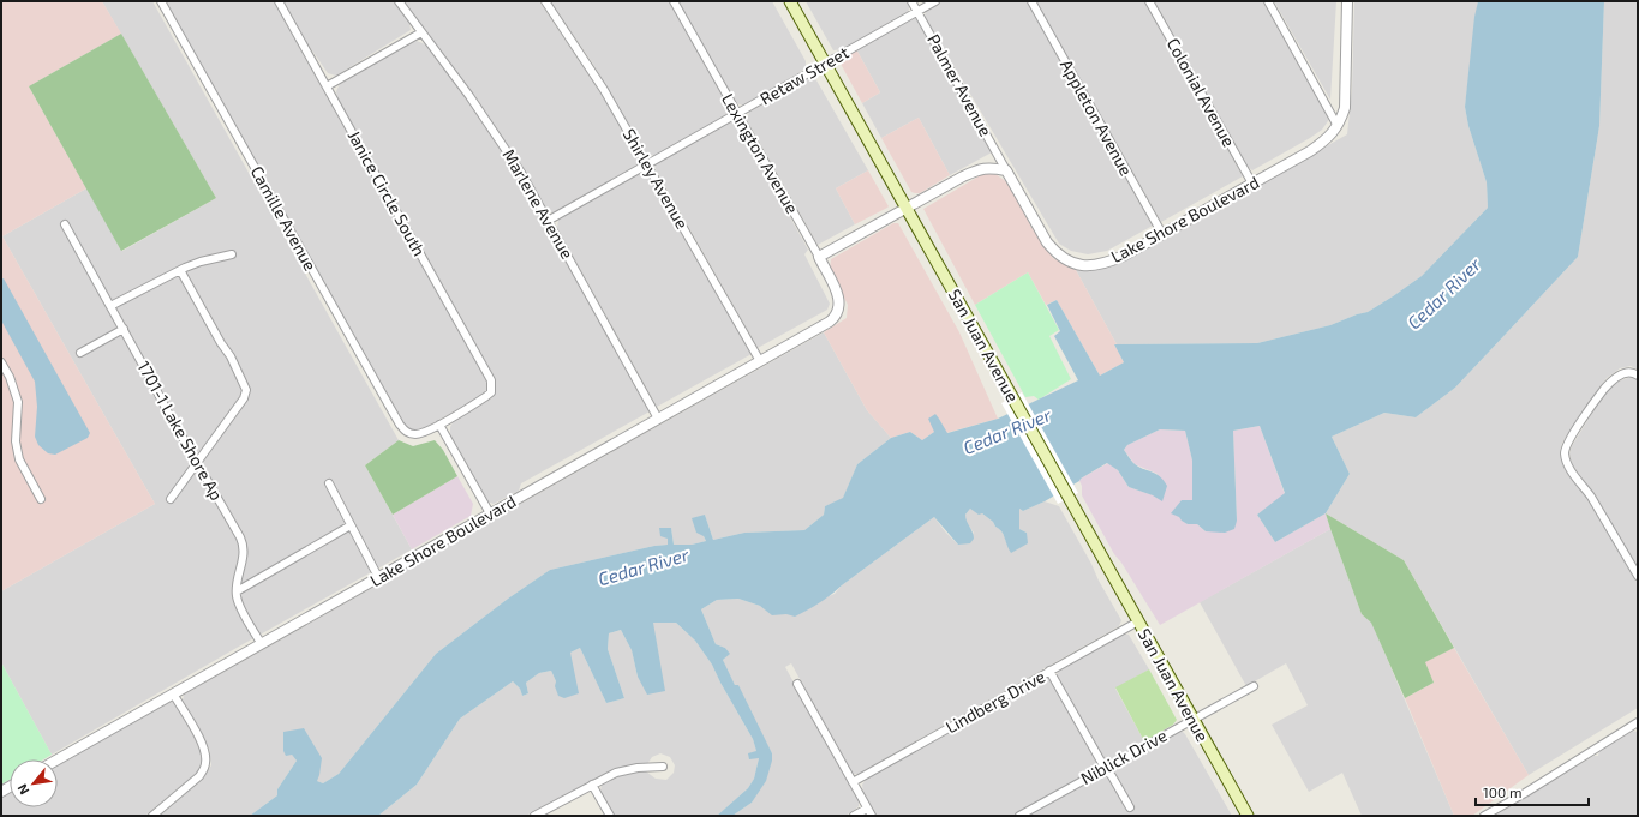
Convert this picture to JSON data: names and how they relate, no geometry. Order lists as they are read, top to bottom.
{
  "streets": {
    "main road": ["San Juan Avenue"],
    "street": [
      "Retaw Street",
      "Palmer Avenue",
      "Colonial Avenue",
      "Appleton Avenue",
      "Lexington Avenue",
      "Shirley Avenue",
      "Janice Circle South",
      "Marlene Avenue",
      "Camille Avenue",
      "Lake Shore Boulevard",
      "1701-1 Lake Shore Ap",
      "Lindberg Drive",
      "Niblick Drive"
    ]
  },
  "crossings": [
    ["Retaw Street", "Palmer Avenue"],
    ["Retaw Street", "Lexington Avenue"],
    ["Retaw Street", "Shirley Avenue"],
    ["Retaw Street", "Marlene Avenue"],
    ["Retaw Street", "San Juan Avenue"],
    ["Palmer Avenue", "Lake Shore Boulevard"],
    ["Colonial Avenue", "Lake Shore Boulevard"],
    ["Appleton Avenue", "Lake Shore Boulevard"],
    ["Lexington Avenue", "Lake Shore Boulevard"],
    ["Shirley Avenue", "Lake Shore Boulevard"],
    ["Janice Circle South", "Camille Avenue"],
    ["Marlene Avenue", "Lake Shore Boulevard"],
    ["Lake Shore Boulevard", "1701-1 Lake Shore Ap"],
    ["San Juan Avenue", "Lindberg Drive"],
    ["San Juan Avenue", "Niblick Drive"]
  ],
  "water": ["Cedar River"],
  "scale_bar": "100 m",
  "north": "bottom left"
}
